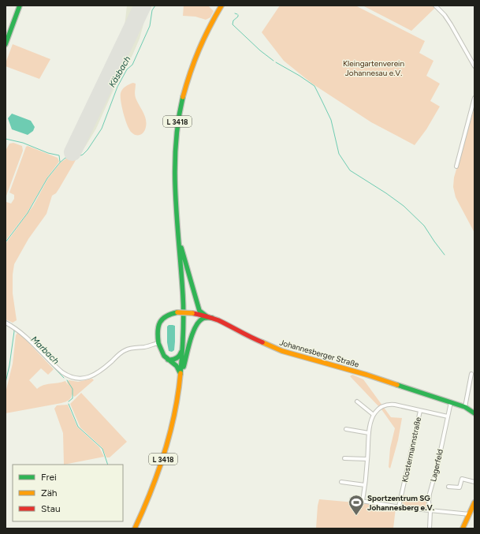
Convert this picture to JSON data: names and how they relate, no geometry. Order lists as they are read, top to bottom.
{
  "streets": {
    "main road": ["L 3418", "Johannesberger Straße"],
    "street": ["Klostermannstraße", "Lagerfeld"]
  },
  "crossings": [
    ["Johannesberger Straße", "Lagerfeld"]
  ],
  "water": ["Käsbach", "Marbach"],
  "parks": ["Kleingartenverein Johannesau e.V."],
  "places": {
    "sports": ["Sportzentrum SG Johannesberg e.V."]
  },
  "legend": ["Frei", "Zäh", "Stau"]
}
